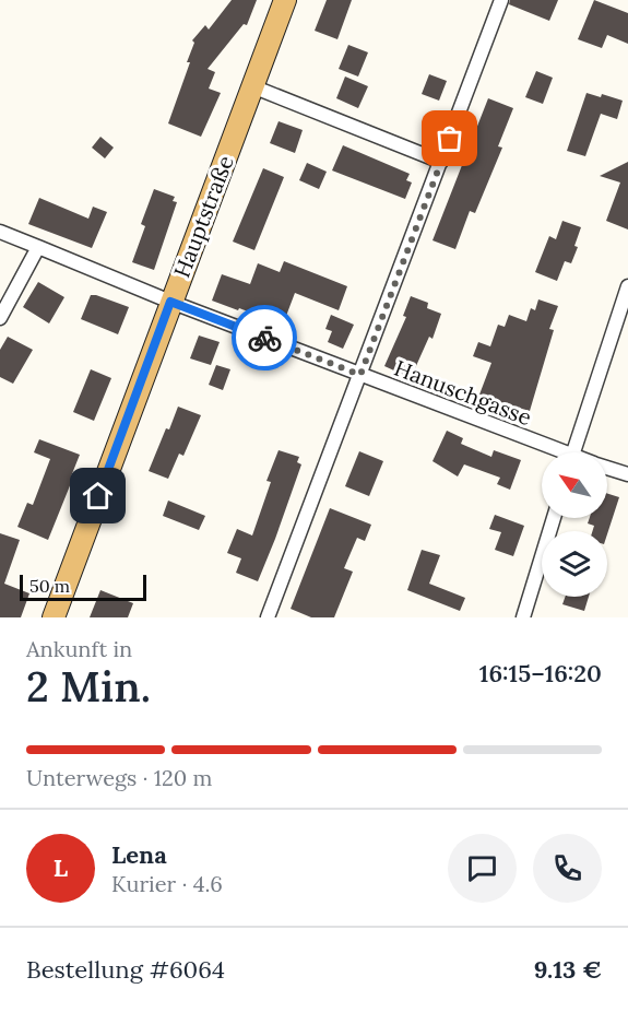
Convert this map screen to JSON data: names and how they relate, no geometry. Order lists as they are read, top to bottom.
{
  "streets": {
    "main road": ["Hauptstraße"],
    "street": ["Hanuschgasse"]
  },
  "crossings": [
    ["Hauptstraße", "Hanuschgasse"]
  ],
  "scale_bar": "50 m",
  "north": "top left",
  "page": {
    "scale": "50 m",
    "heading": ["2 Min.", "Ankunft in", "16:15–16:20"],
    "panel": [
      "Lena",
      "Kurier · 4.6",
      "Bestellung #6064",
      "9.13 €"
    ],
    "bar": "Unterwegs · 120 m",
    "round": "L"
  }
}
